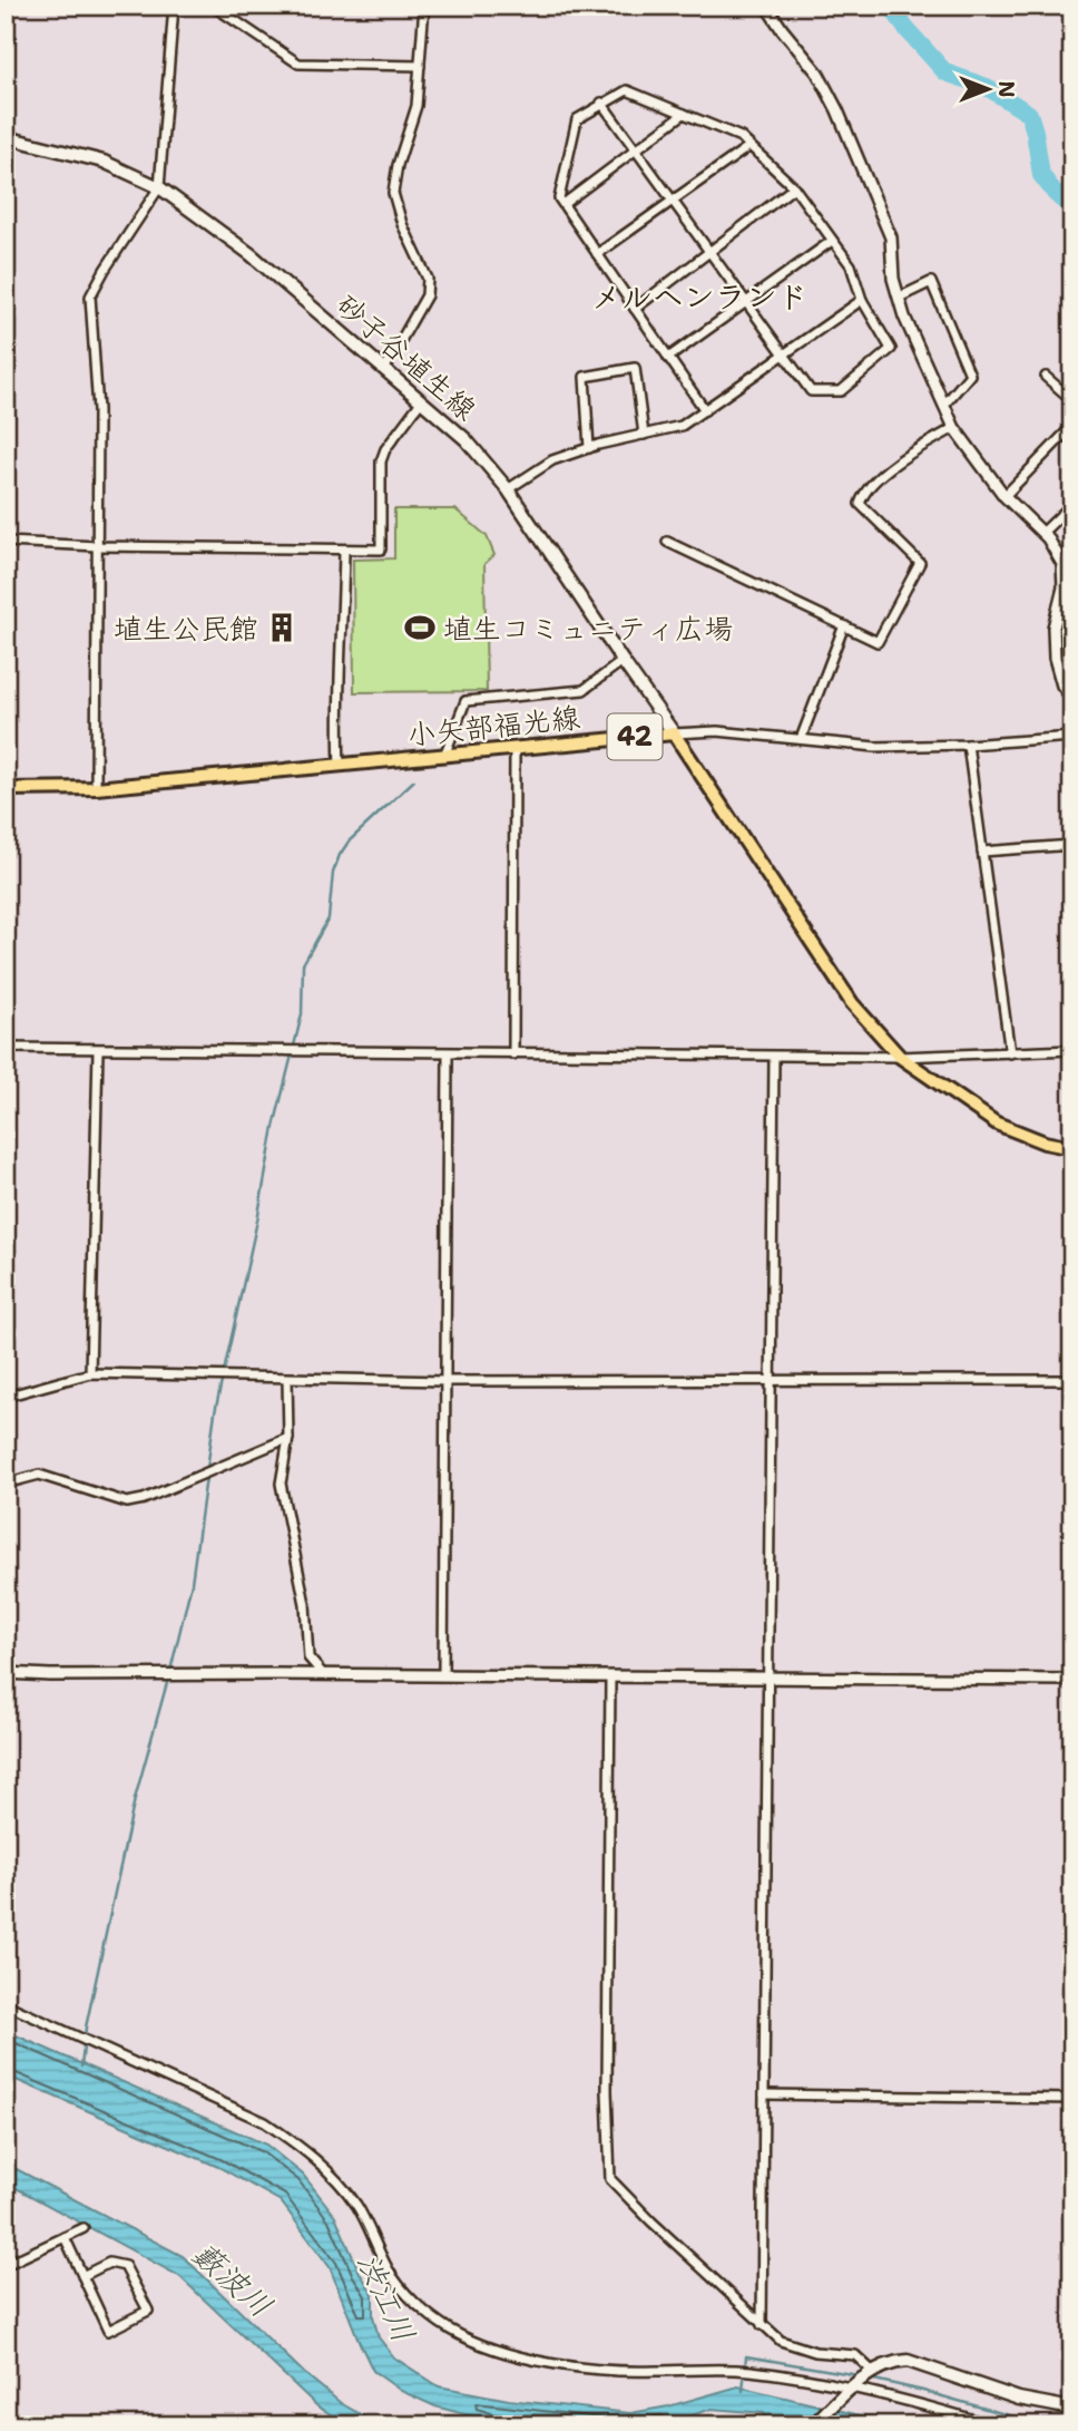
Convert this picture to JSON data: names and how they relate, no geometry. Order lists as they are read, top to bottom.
{
  "streets": {
    "main road": ["砂子谷埴生線", "小矢部福光線", "42"]
  },
  "crossings": [
    ["砂子谷埴生線", "小矢部福光線"],
    ["砂子谷埴生線", "42"],
    ["小矢部福光線", "42"]
  ],
  "districts": ["メルヘンランド"],
  "water": ["藪波川", "渋江川"],
  "places": {
    "building": ["埴生公民館"],
    "sports": ["埴生コミュニティ広場"]
  },
  "north": "right"
}
